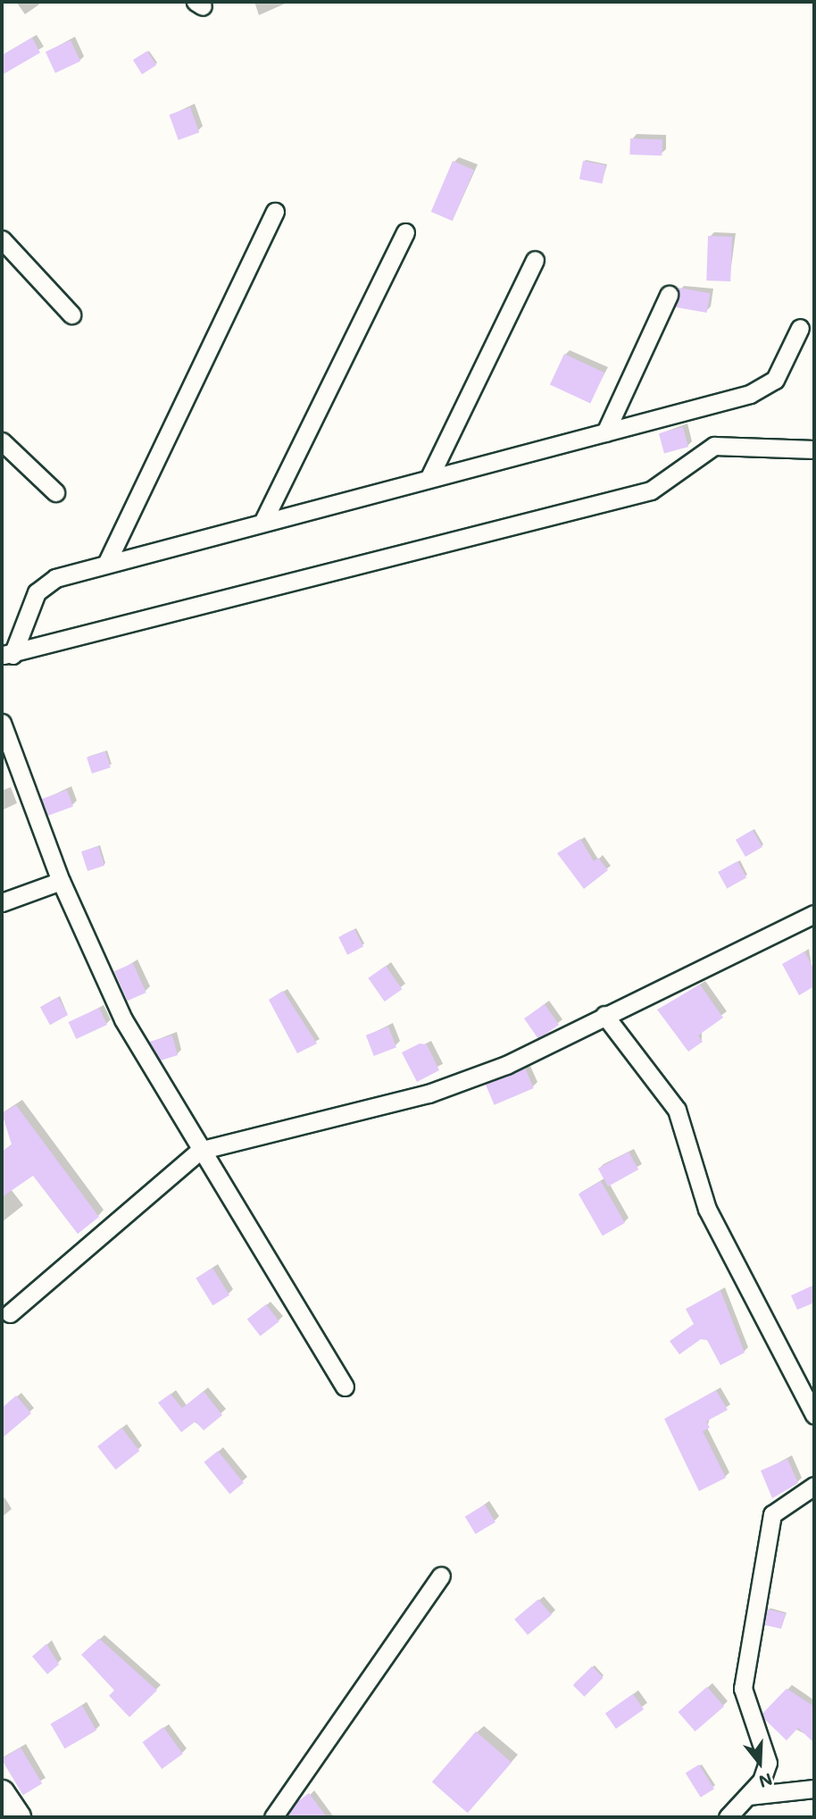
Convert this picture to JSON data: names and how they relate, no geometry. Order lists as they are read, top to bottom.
{
  "north": "bottom"
}
